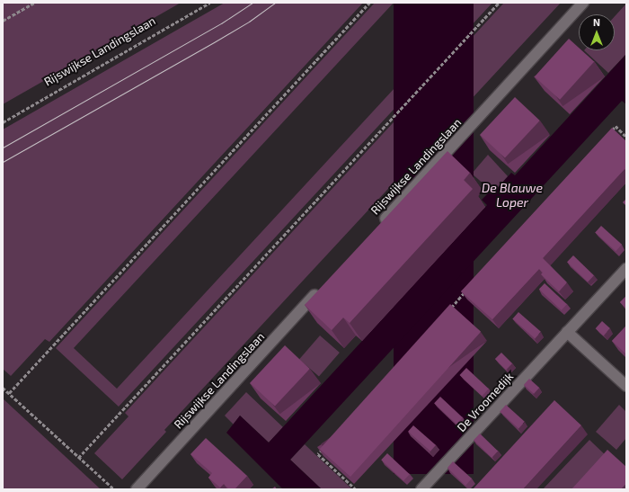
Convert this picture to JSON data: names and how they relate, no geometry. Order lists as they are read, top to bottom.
{
  "streets": {
    "street": ["Rijswijkse Landingslaan", "De Vroomedijk"]
  },
  "water": ["De Blauwe Loper"],
  "north": "top"
}
